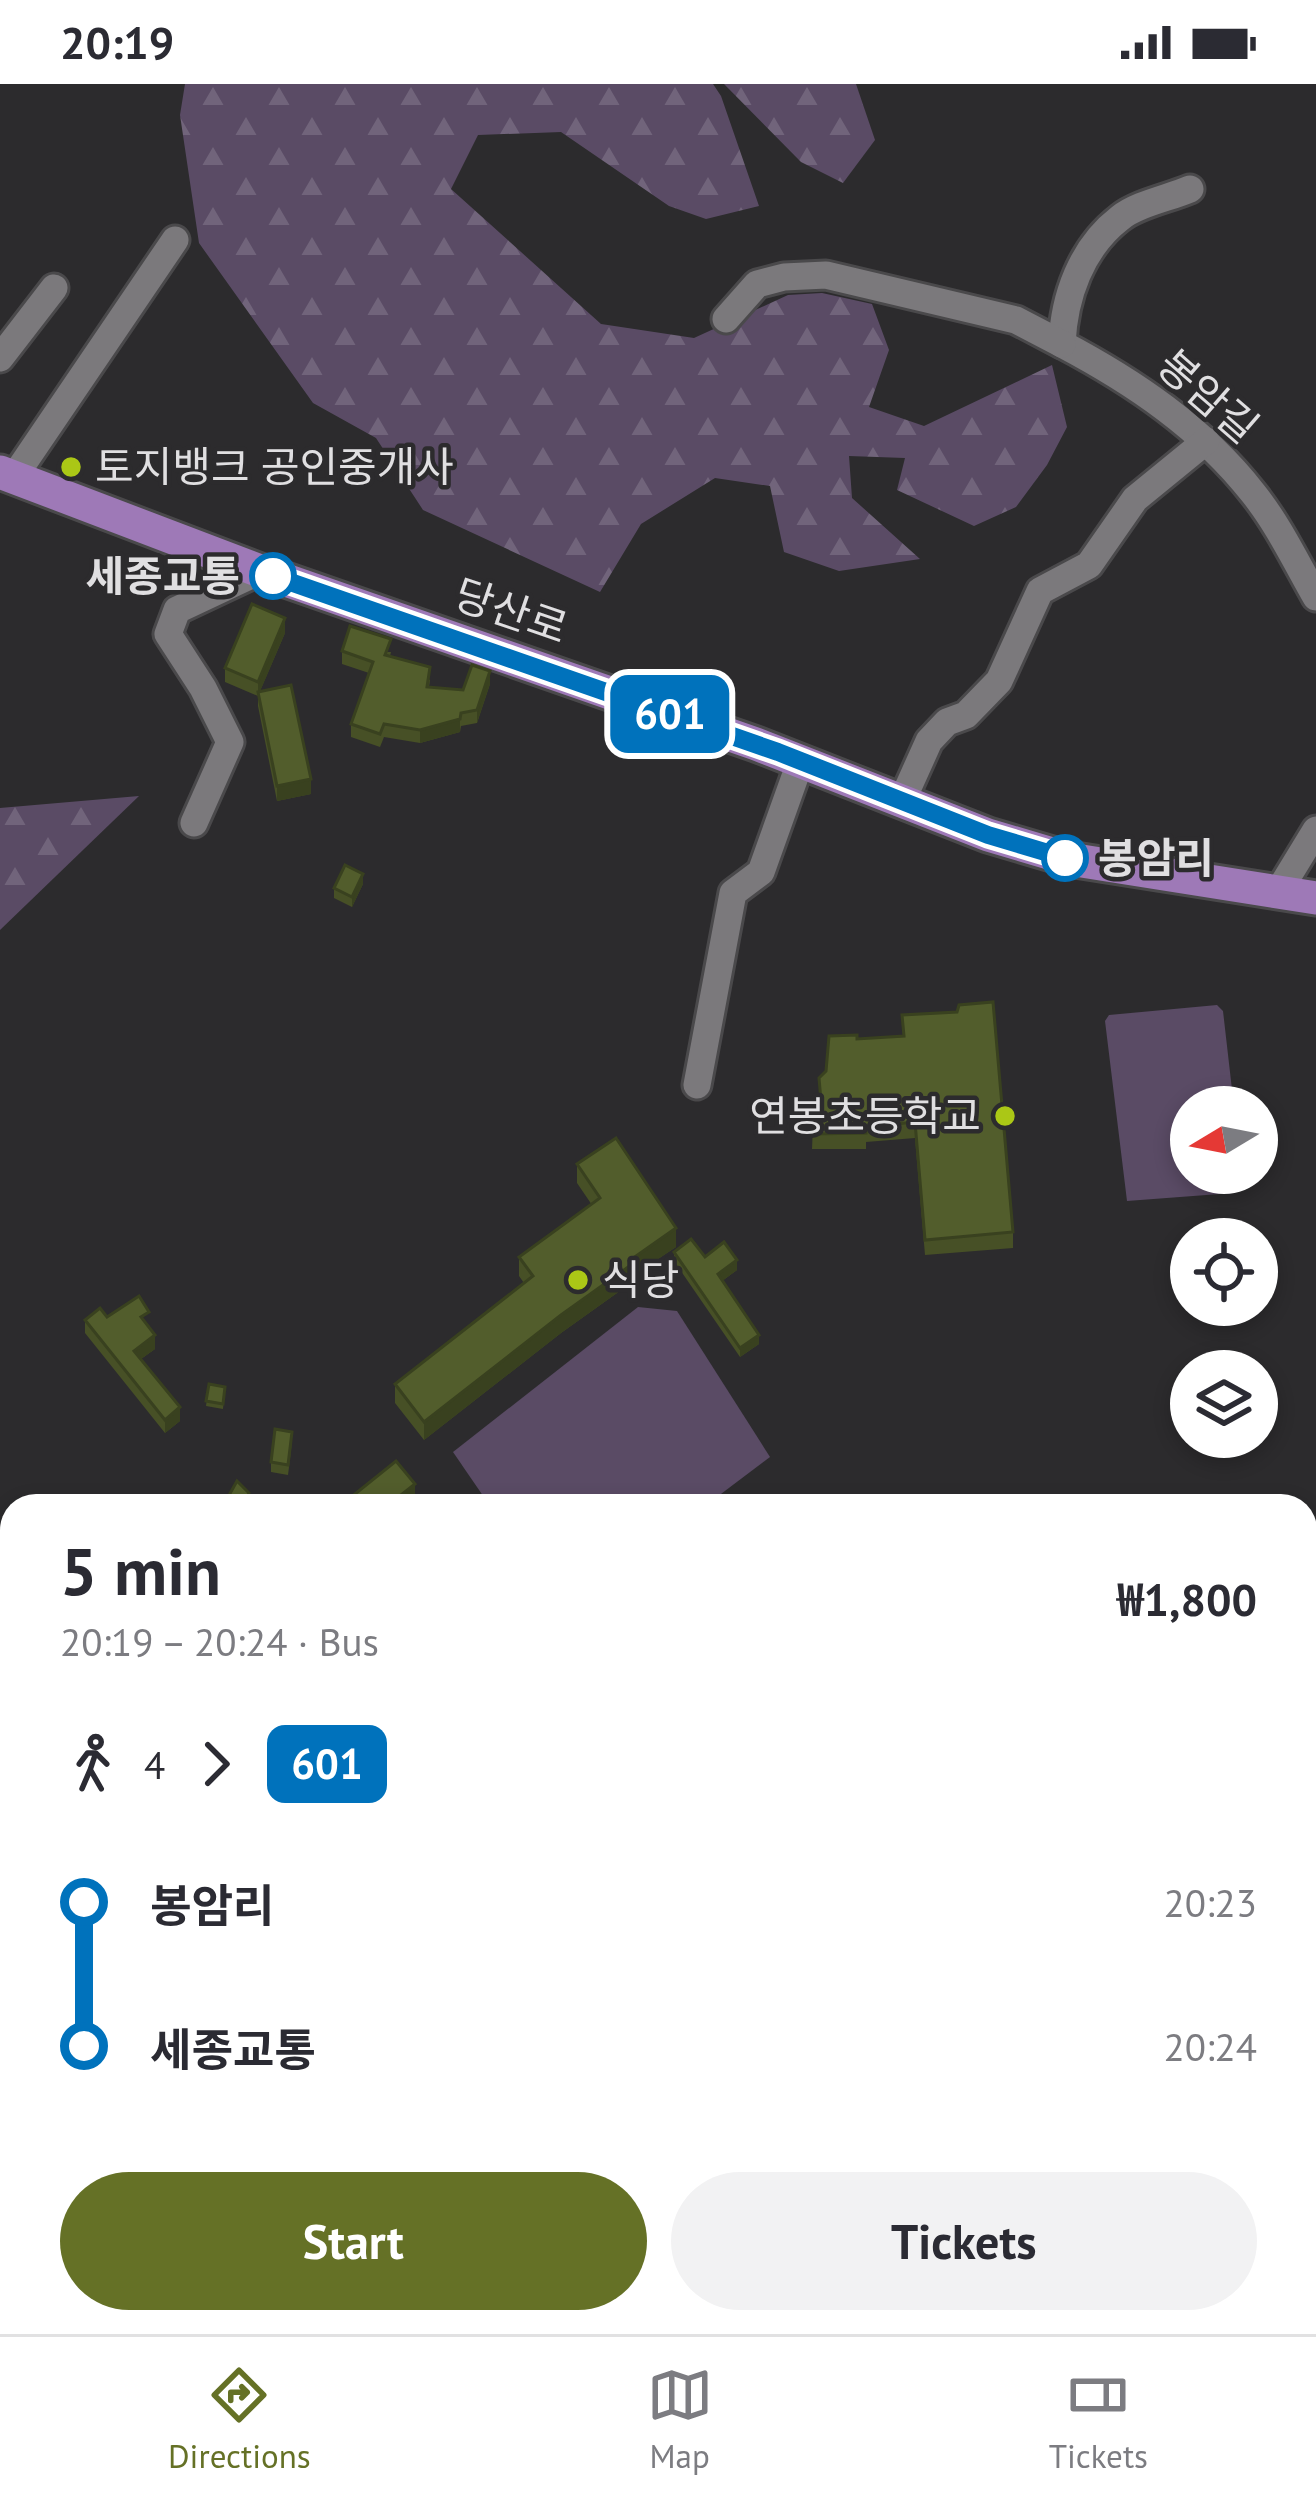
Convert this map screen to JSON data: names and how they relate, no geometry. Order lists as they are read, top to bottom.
{
  "streets": {
    "main road": ["당산로"],
    "street": ["봉암길"]
  },
  "places": [
    "토지뱅크 공인중개사",
    "세종교통",
    "봉암리",
    "연봉초등학교",
    "식당"
  ],
  "lines": ["bus line 601"],
  "north": "left",
  "page": {
    "status": "20:19",
    "on_map": "601",
    "heading": ["5 min", "20:19 – 20:24 · Bus", "₩1,800"],
    "legs": ["4", "601"],
    "list": [
      {
        "name": "봉암리",
        "value": "20:23"
      },
      {
        "name": "세종교통",
        "value": "20:24"
      }
    ],
    "buttons": ["Start", "Tickets"],
    "tabs": ["Directions", "Map", "Tickets"]
  }
}
